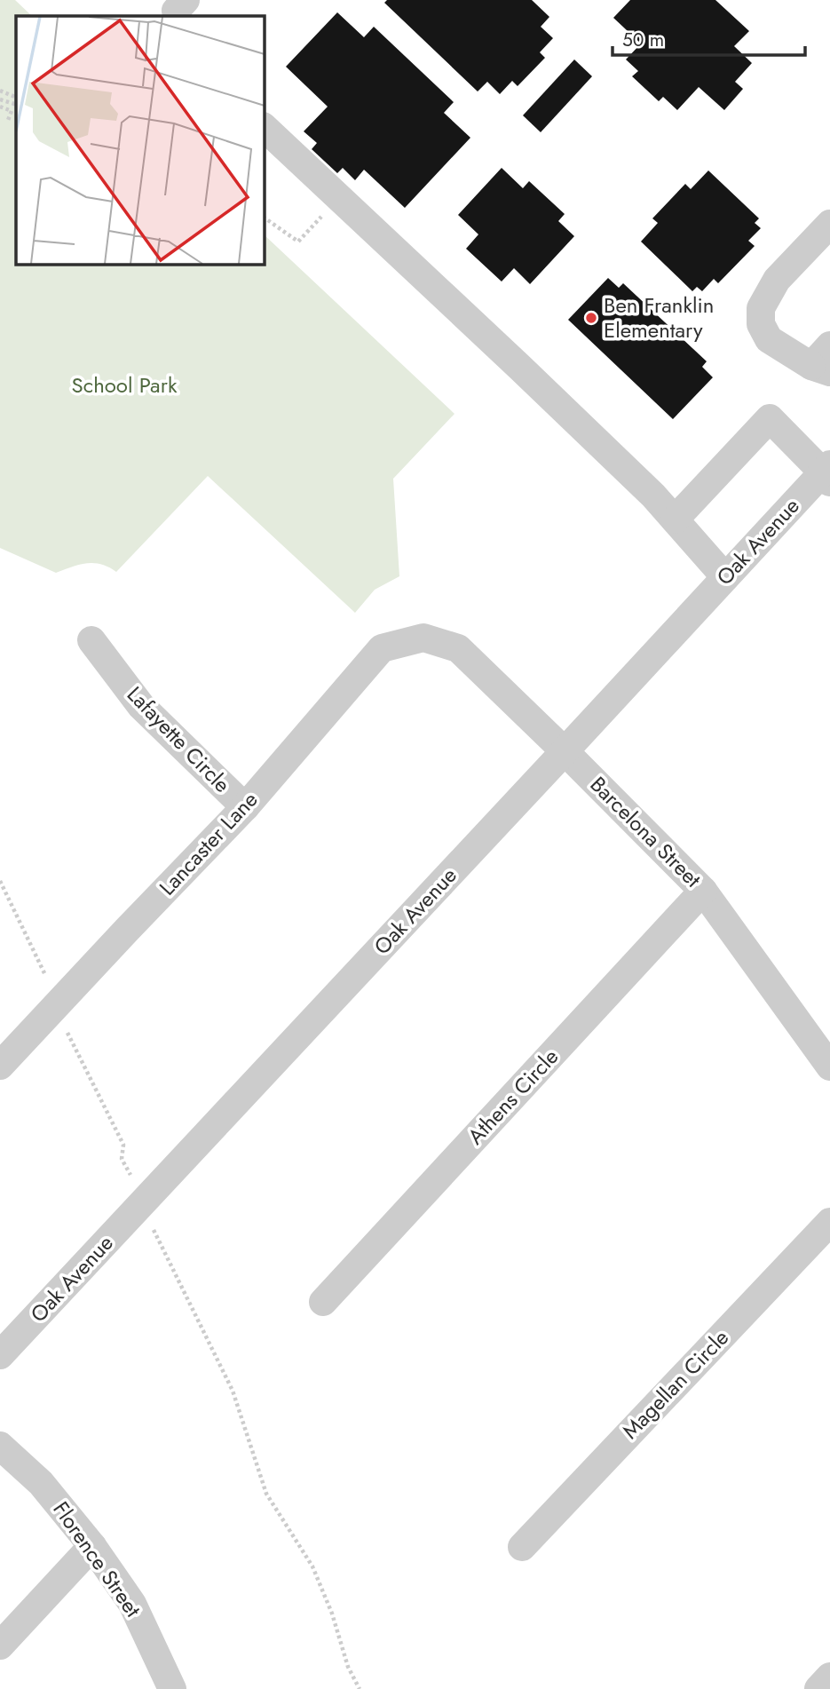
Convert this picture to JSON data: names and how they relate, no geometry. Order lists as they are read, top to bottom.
{
  "streets": {
    "street": [
      "Oak Avenue",
      "Lafayette Circle",
      "Barcelona Street",
      "Lancaster Lane",
      "Athens Circle",
      "Magellan Circle",
      "Florence Street"
    ]
  },
  "crossings": [
    ["Oak Avenue", "Barcelona Street"],
    ["Lafayette Circle", "Lancaster Lane"],
    ["Barcelona Street", "Lancaster Lane"],
    ["Barcelona Street", "Athens Circle"]
  ],
  "parks": ["School Park"],
  "places": ["Ben Franklin Elementary"],
  "scale_bar": "50 m"
}
